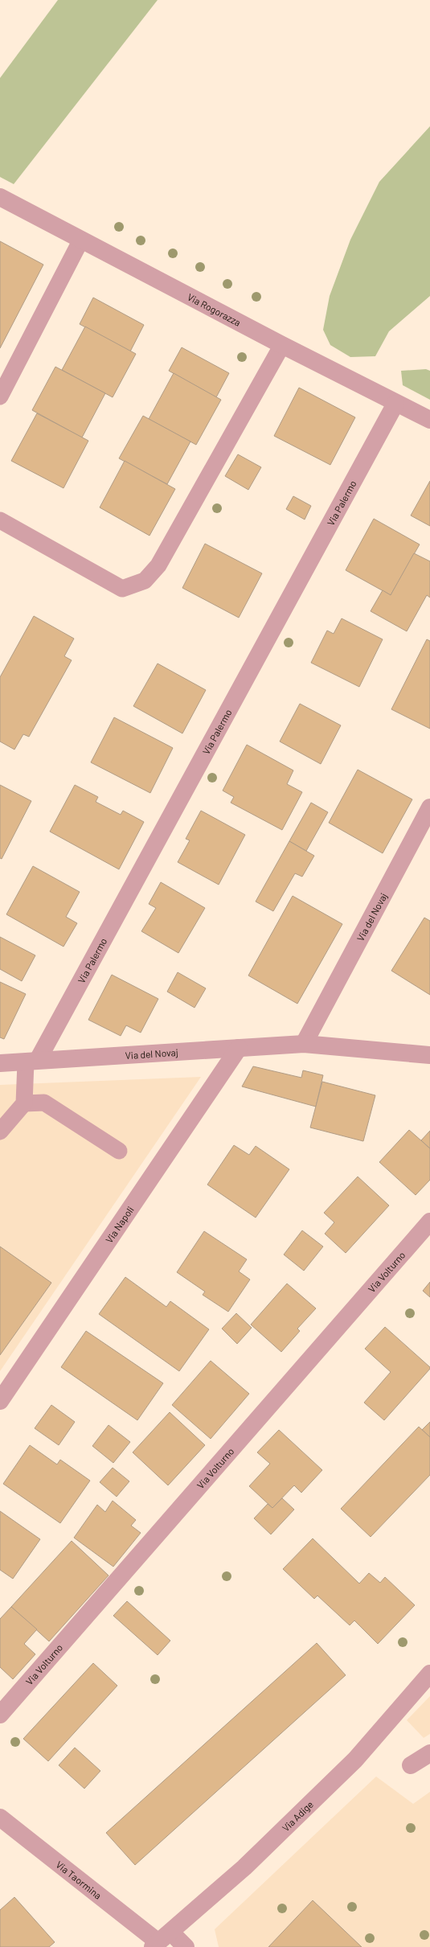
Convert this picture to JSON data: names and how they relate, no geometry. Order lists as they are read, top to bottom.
{
  "streets": {
    "street": [
      "Via Rogorazza",
      "Via Palermo",
      "Via del Novaj",
      "Via Napoli",
      "Via Volturno",
      "Via Adige",
      "Via Taormina"
    ]
  },
  "crossings": [
    ["Via Rogorazza", "Via Palermo"],
    ["Via Palermo", "Via del Novaj"],
    ["Via del Novaj", "Via Napoli"],
    ["Via Adige", "Via Taormina"]
  ]
}
